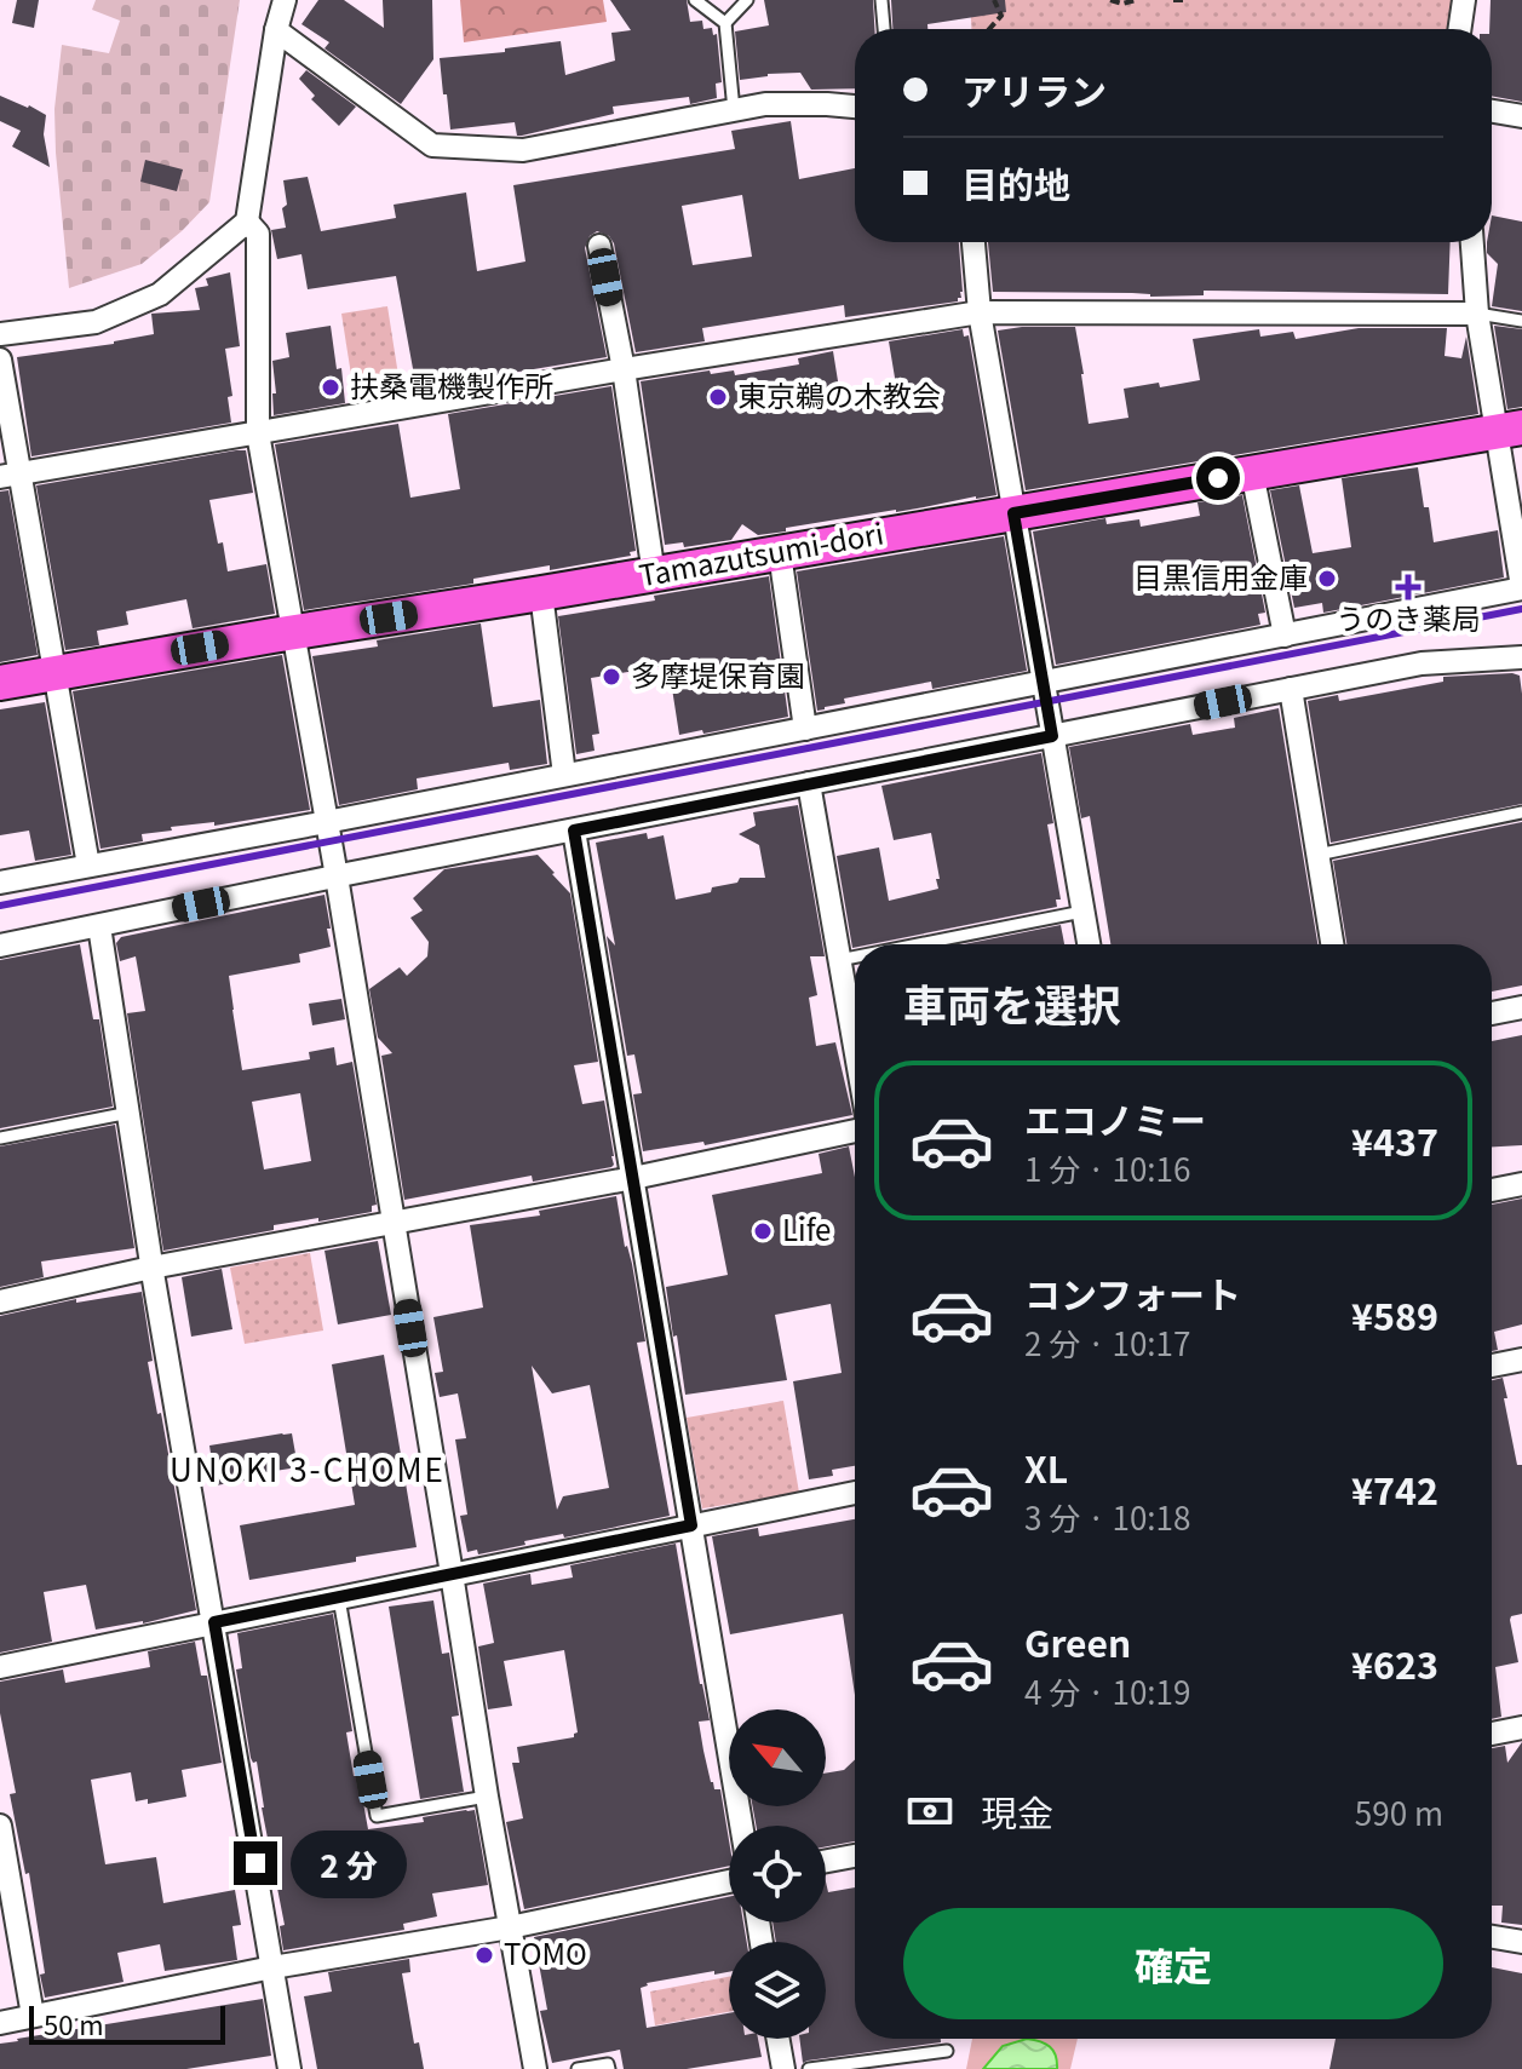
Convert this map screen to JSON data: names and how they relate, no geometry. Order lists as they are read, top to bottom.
{
  "streets": {
    "main road": ["Tamazutsumi-dori"]
  },
  "districts": ["UNOKI 3-CHOME"],
  "places": {
    "other": [
      "扶桑電機製作所",
      "東京鵜の木教会",
      "目黒信用金庫",
      "多摩堤保育園",
      "Life",
      "TOMO"
    ],
    "health": ["うのき薬局"]
  },
  "scale_bar": "50 m",
  "north": "top left",
  "page": {
    "banner": ["アリラン", "目的地"],
    "heading": "車両を選択",
    "list": [
      {
        "name": "エコノミー",
        "note": "1 分 · 10:16",
        "value": "¥437"
      },
      {
        "name": "コンフォート",
        "note": "2 分 · 10:17",
        "value": "¥589"
      },
      {
        "name": "XL",
        "note": "3 分 · 10:18",
        "value": "¥742"
      },
      {
        "name": "Green",
        "note": "4 分 · 10:19",
        "value": "¥623"
      }
    ],
    "pay": ["現金", "590 m"],
    "bubble": "2 分",
    "buttons": "確定",
    "scale": "50 m"
  }
}
